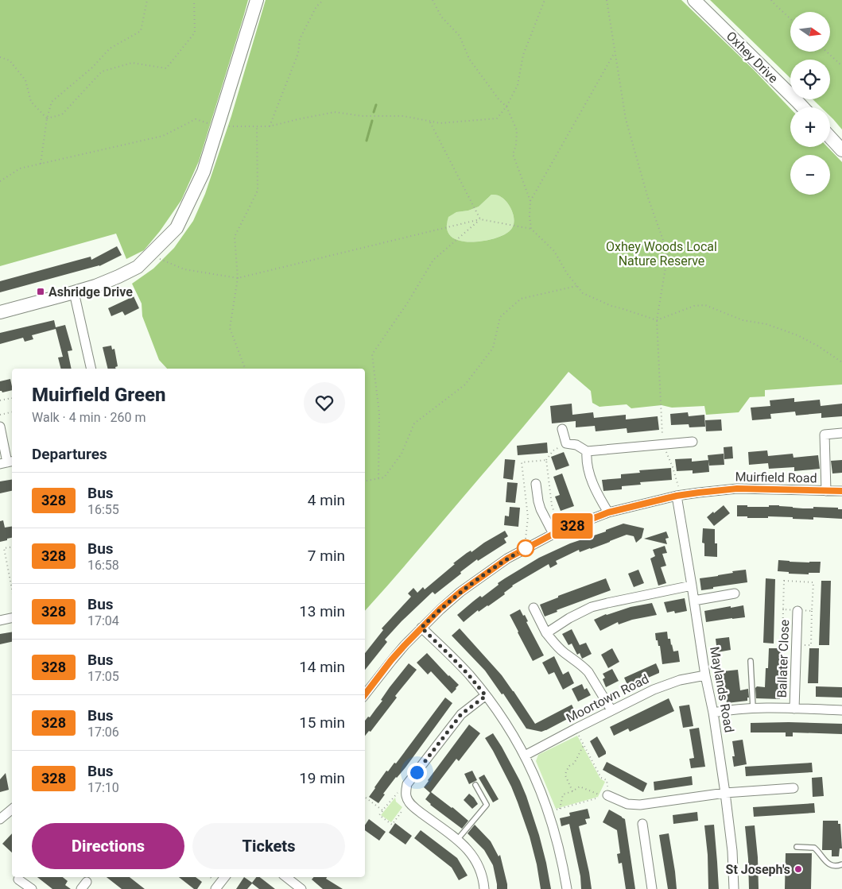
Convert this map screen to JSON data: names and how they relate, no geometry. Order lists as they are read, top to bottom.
{
  "streets": {
    "main road": ["Oxhey Drive"],
    "street": [
      "Muirfield Road",
      "Ballater Close",
      "Maylands Road",
      "Moortown Road"
    ]
  },
  "crossings": [
    ["Muirfield Road", "Maylands Road"],
    ["Maylands Road", "Moortown Road"]
  ],
  "parks": ["Oxhey Woods Local Nature Reserve"],
  "places": {
    "transit": ["Ashridge Drive"],
    "other": ["St Joseph's"]
  },
  "lines": ["bus line 328"],
  "north": "right",
  "page": {
    "on_map": "328",
    "map_buttons": ["+", "−"],
    "heading": [
      ["Muirfield Green", "Walk · 4 min · 260 m"],
      "Departures"
    ],
    "list": [
      {
        "mark": "328",
        "name": "Bus",
        "note": "16:55",
        "value": "4 min"
      },
      {
        "mark": "328",
        "name": "Bus",
        "note": "16:58",
        "value": "7 min"
      },
      {
        "mark": "328",
        "name": "Bus",
        "note": "17:04",
        "value": "13 min"
      },
      {
        "mark": "328",
        "name": "Bus",
        "note": "17:05",
        "value": "14 min"
      },
      {
        "mark": "328",
        "name": "Bus",
        "note": "17:06",
        "value": "15 min"
      },
      {
        "mark": "328",
        "name": "Bus",
        "note": "17:10",
        "value": "19 min"
      }
    ],
    "buttons": ["Directions", "Tickets"]
  }
}
